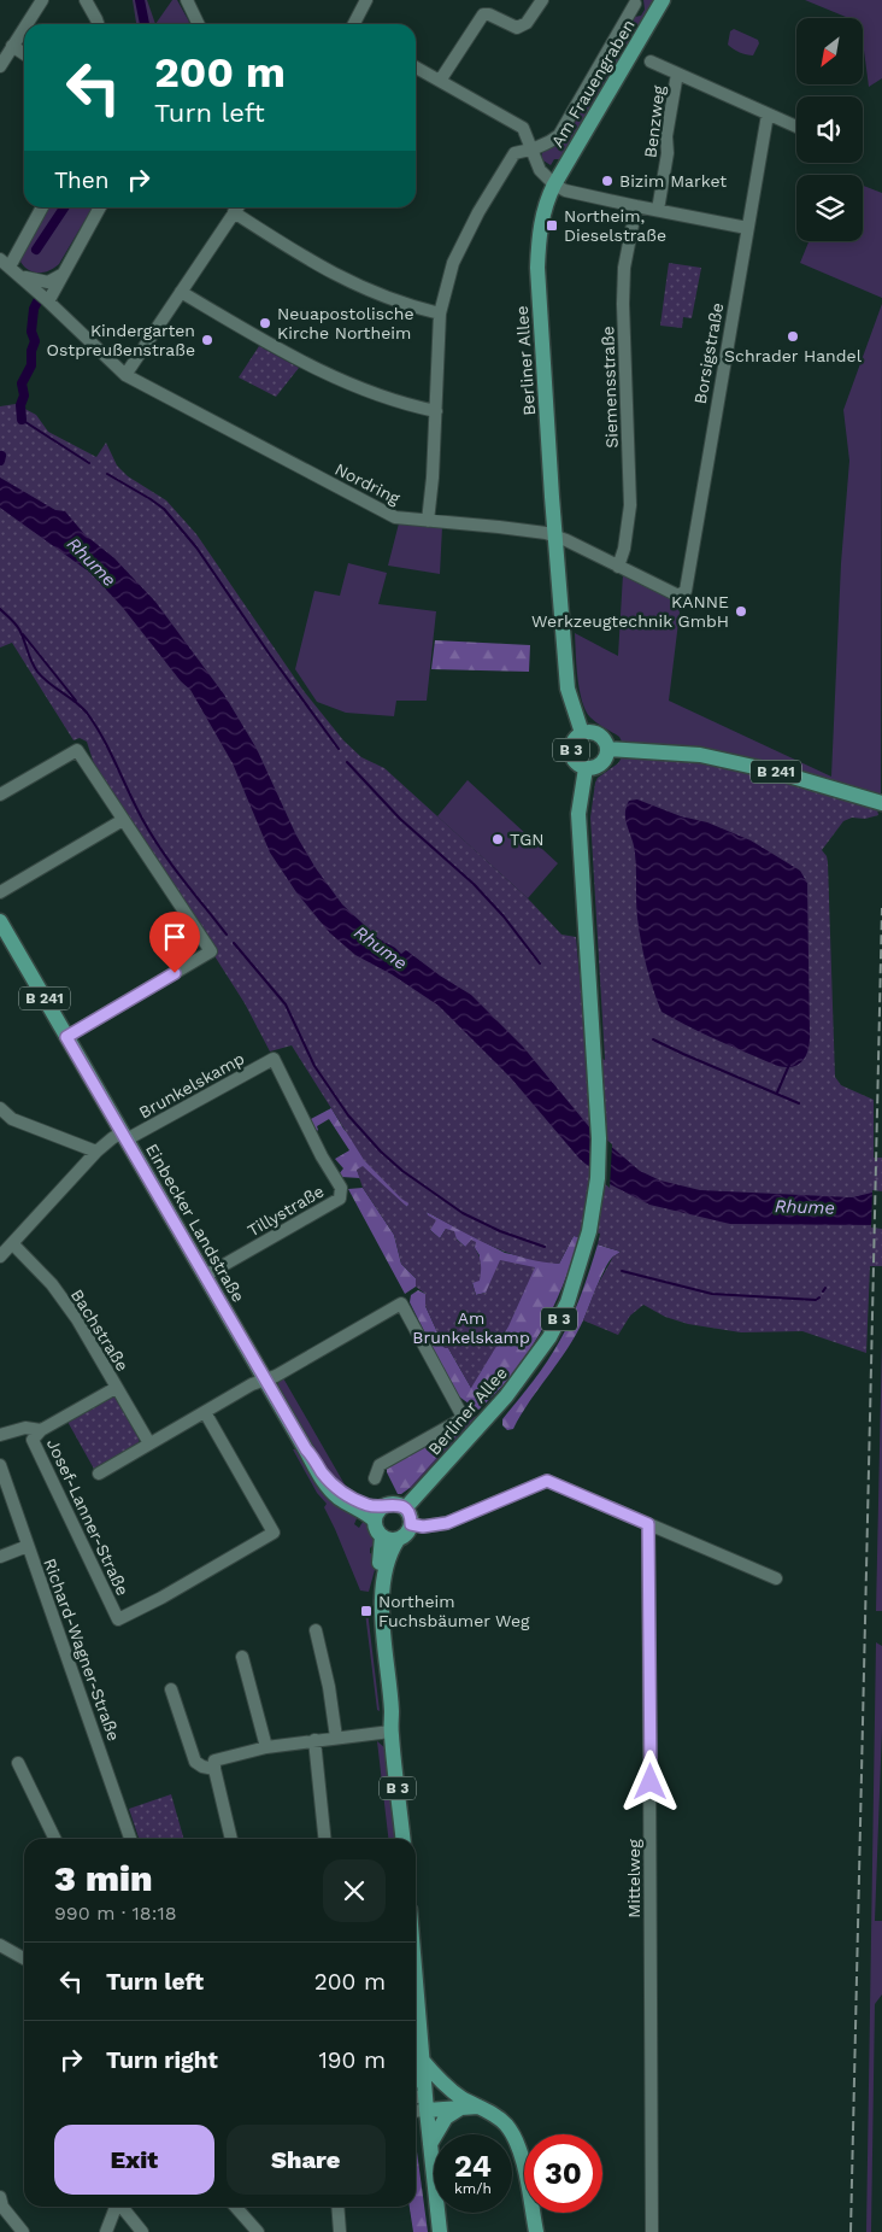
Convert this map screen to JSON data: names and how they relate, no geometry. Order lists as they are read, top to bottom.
{
  "streets": {
    "main road": [
      "Am Frauengraben",
      "Berliner Allee",
      "B 3",
      "B 241",
      "Einbecker Landstraße"
    ],
    "street": [
      "Benzweg",
      "Borsigstraße",
      "Siemensstraße",
      "Nordring",
      "Brunkelskamp",
      "Tillystraße",
      "Bachstraße",
      "Josef-Lanner-Straße",
      "Richard-Wagner-Straße",
      "Mittelweg"
    ]
  },
  "crossings": [
    ["Am Frauengraben", "Berliner Allee"],
    ["Borsigstraße", "Nordring"],
    ["Berliner Allee", "Nordring"],
    ["Berliner Allee", "B 3"],
    ["Berliner Allee", "B 241"],
    ["Berliner Allee", "Einbecker Landstraße"],
    ["Siemensstraße", "Nordring"],
    ["Nordring", "B 3"],
    ["B 3", "B 241"],
    ["B 3", "Einbecker Landstraße"],
    ["Brunkelskamp", "Tillystraße"],
    ["Brunkelskamp", "Einbecker Landstraße"],
    ["Brunkelskamp", "Bachstraße"],
    ["Tillystraße", "Einbecker Landstraße"]
  ],
  "water": ["Rhume"],
  "parks": ["Am Brunkelskamp"],
  "places": {
    "other": [
      "Bizim Market",
      "Neuapostolische Kirche Northeim",
      "Schrader Handel",
      "Kindergarten Ostpreußenstraße",
      "KANNE Werkzeugtechnik GmbH",
      "TGN"
    ],
    "transit": ["Northeim, Dieselstraße", "Northeim Fuchsbäumer Weg"]
  },
  "north": "bottom left",
  "page": {
    "turn": ["200 m", "Turn left"],
    "then": "Then",
    "heading": ["3 min", "990 m · 18:18"],
    "list": [
      {
        "name": "Turn left",
        "value": "200 m"
      },
      {
        "name": "Turn right",
        "value": "190 m"
      }
    ],
    "buttons": ["Exit", "Share"],
    "speed": "24 km/h",
    "limit": "30"
  }
}
